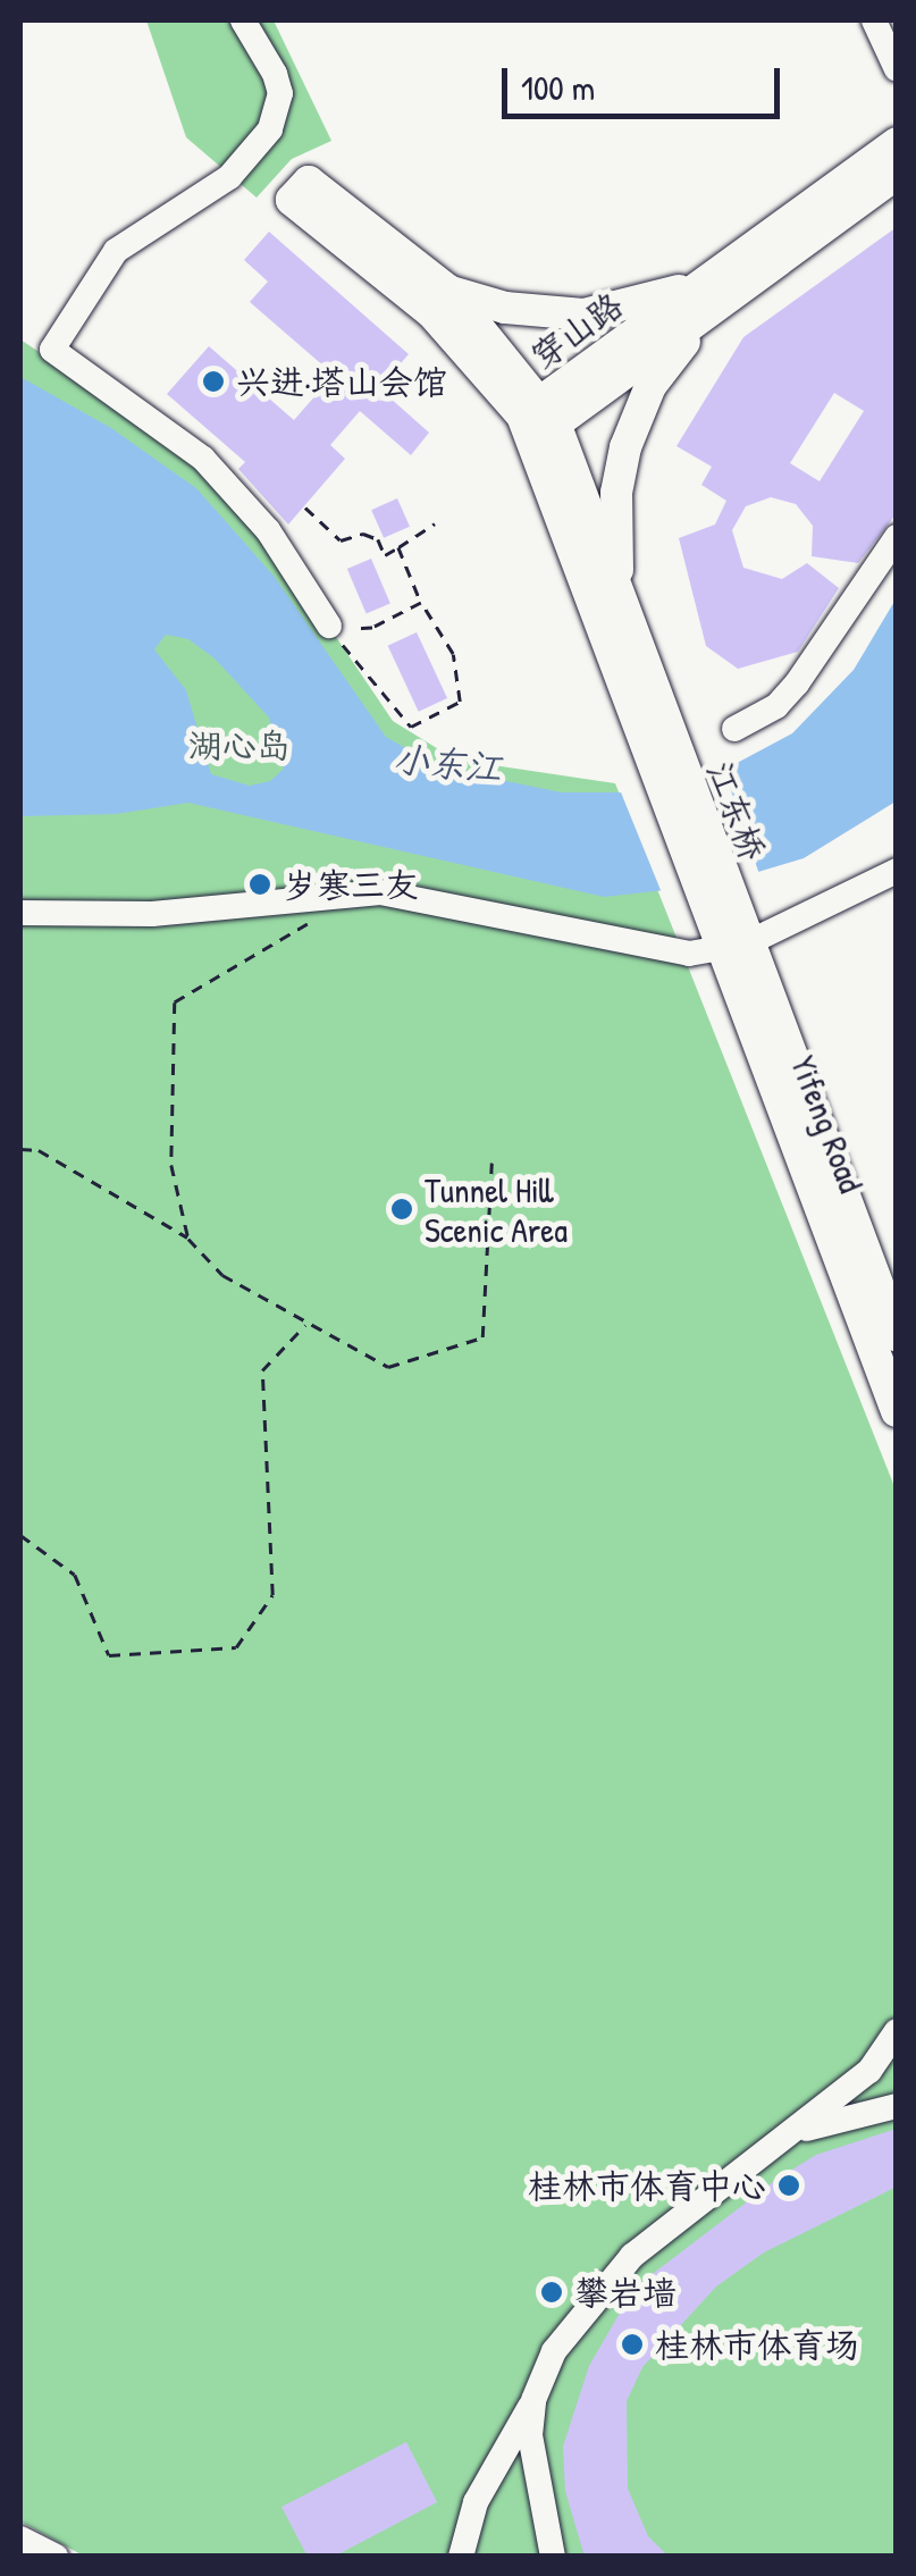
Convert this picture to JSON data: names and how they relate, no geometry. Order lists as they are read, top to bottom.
{
  "streets": {
    "main road": ["穿山路", "江东桥", "Yifeng Road"]
  },
  "crossings": [
    ["穿山路", "江东桥"],
    ["江东桥", "Yifeng Road"]
  ],
  "water": ["小东江"],
  "parks": ["湖心岛"],
  "places": [
    "兴进·塔山会馆",
    "岁寒三友",
    "Tunnel Hill Scenic Area",
    "桂林市体育中心",
    "攀岩墙",
    "桂林市体育场"
  ],
  "scale_bar": "100 m"
}
